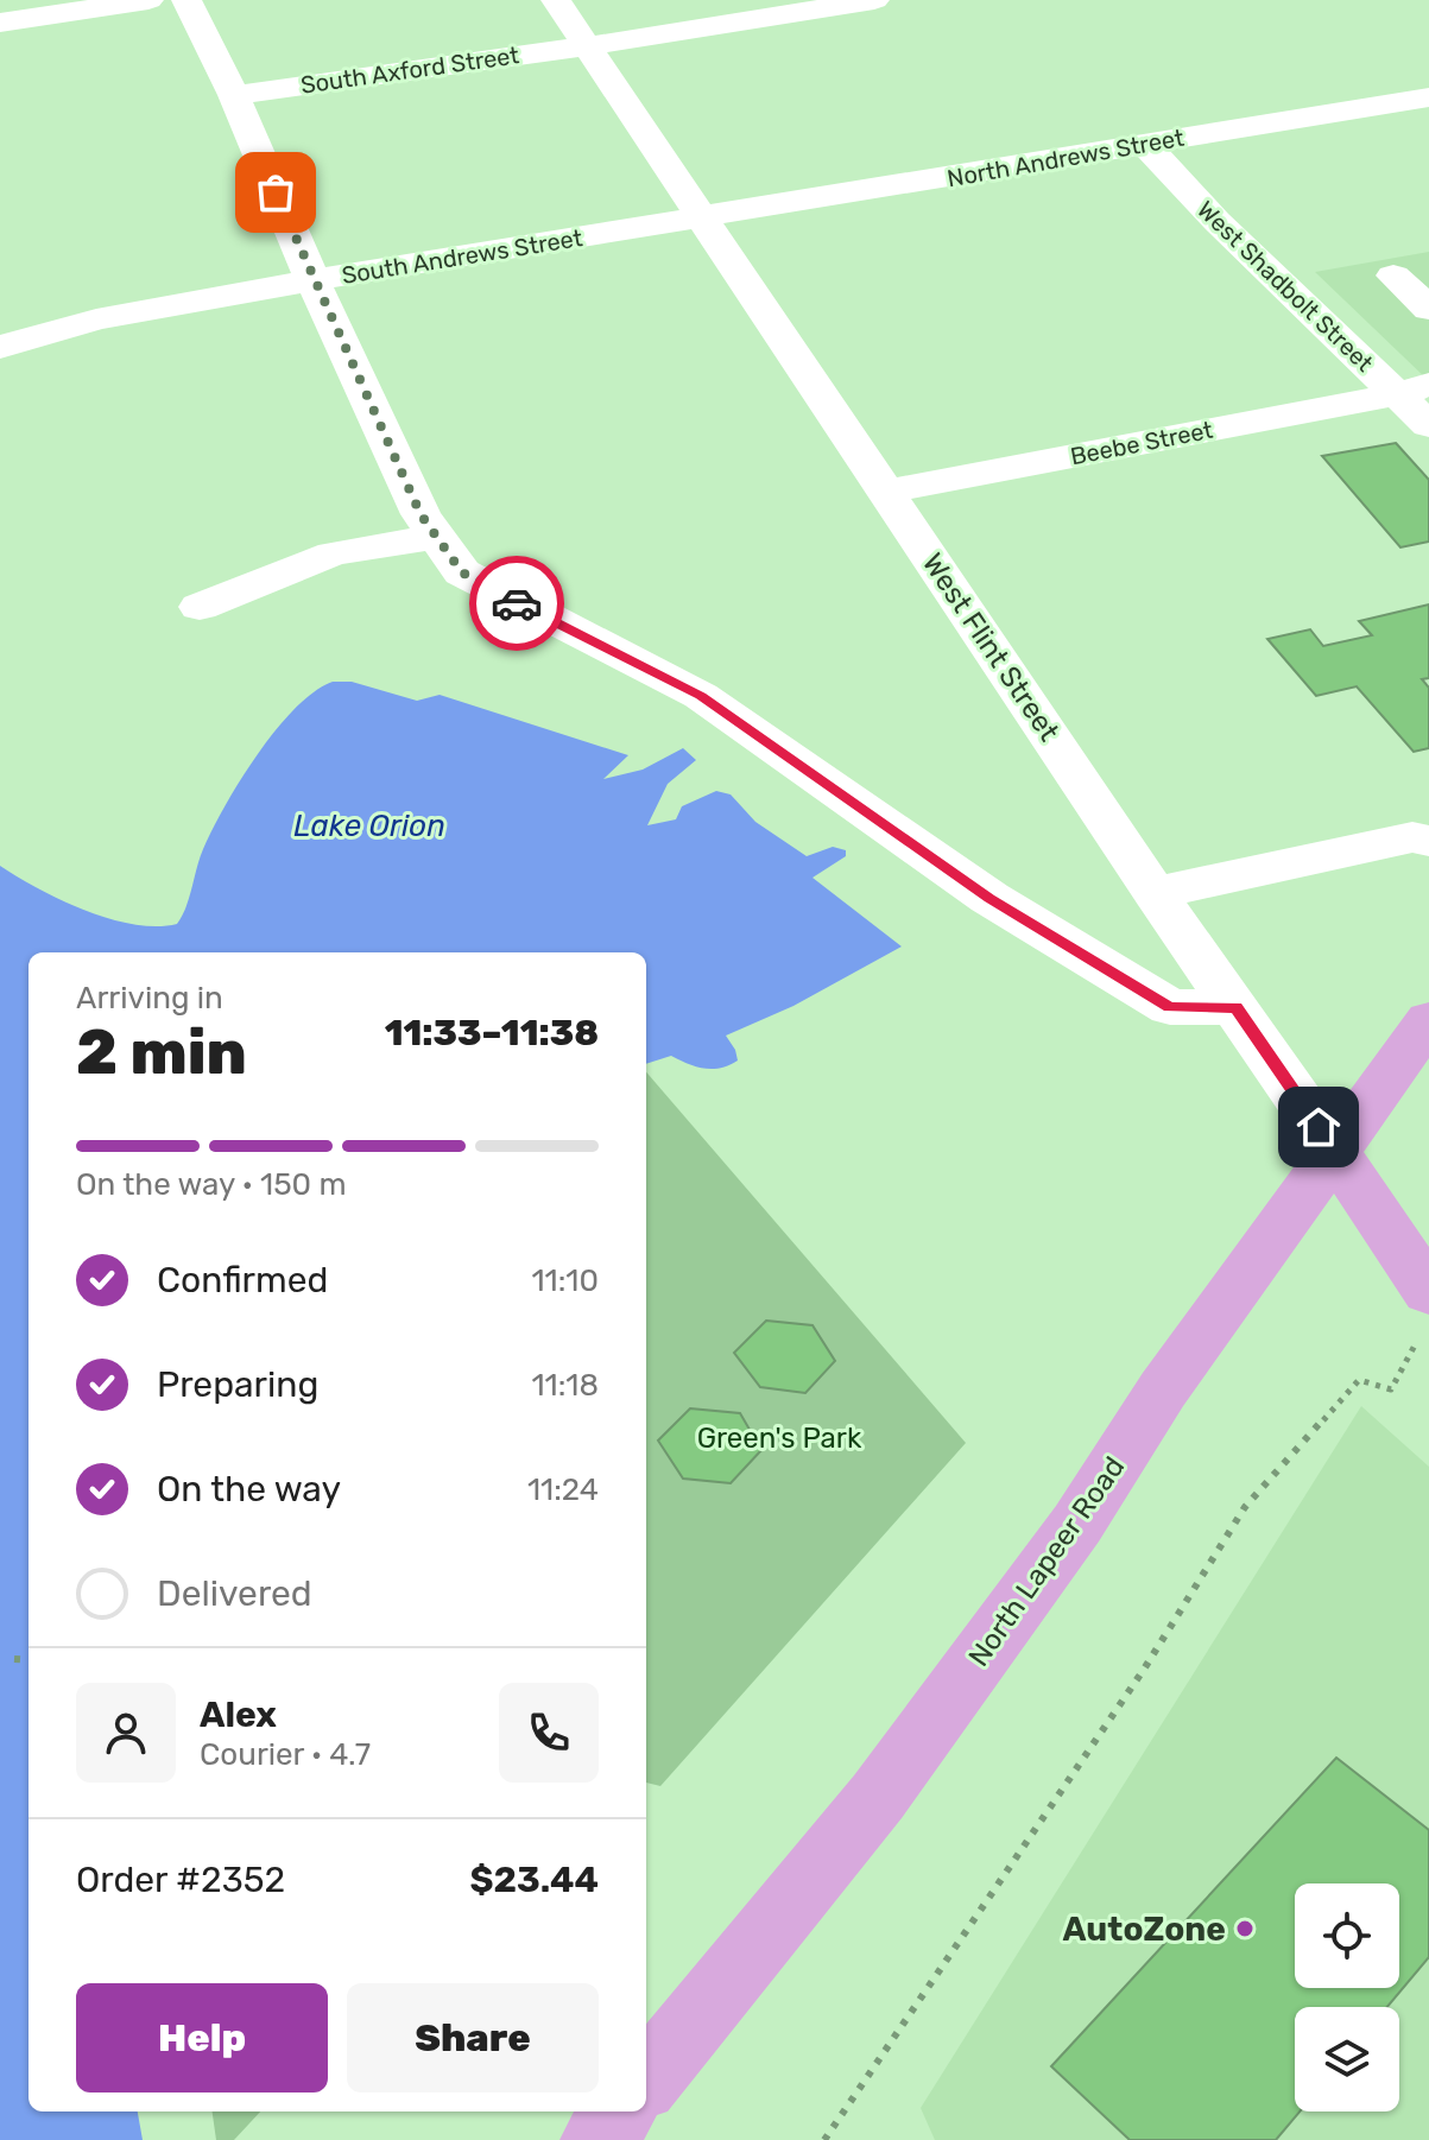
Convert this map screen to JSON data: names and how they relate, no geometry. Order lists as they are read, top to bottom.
{
  "streets": {
    "main road": ["West Flint Street", "North Lapeer Road"],
    "street": [
      "South Axford Street",
      "North Andrews Street",
      "South Andrews Street",
      "West Shadbolt Street",
      "Beebe Street"
    ]
  },
  "crossings": [
    ["South Axford Street", "West Flint Street"],
    ["North Andrews Street", "South Andrews Street"],
    ["North Andrews Street", "West Shadbolt Street"],
    ["North Andrews Street", "West Flint Street"],
    ["South Andrews Street", "West Flint Street"],
    ["West Shadbolt Street", "Beebe Street"],
    ["Beebe Street", "West Flint Street"],
    ["West Flint Street", "North Lapeer Road"]
  ],
  "water": ["Lake Orion"],
  "parks": ["Green's Park"],
  "places": ["AutoZone"],
  "page": {
    "heading": ["2 min", "Arriving in", "11:33–11:38"],
    "panel": [
      "Alex",
      "Courier · 4.7",
      "Order #2352",
      "$23.44"
    ],
    "bar": "On the way · 150 m",
    "list": [
      ["Confirmed", "11:10"],
      ["Preparing", "11:18"],
      ["On the way", "11:24"],
      "Delivered"
    ],
    "buttons": ["Help", "Share"]
  }
}
